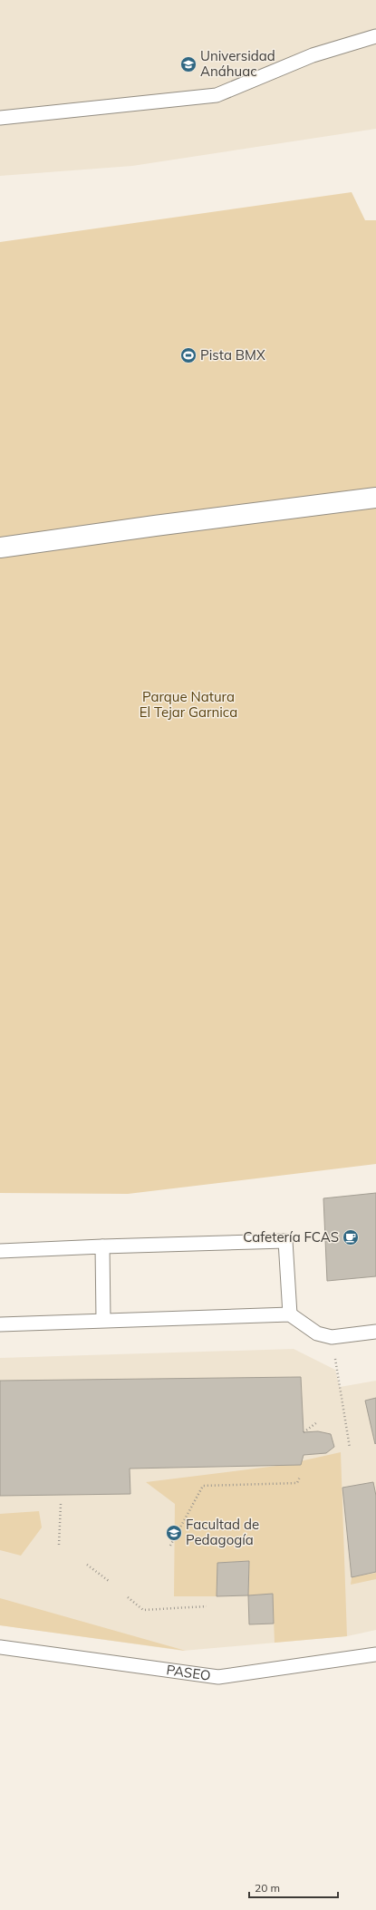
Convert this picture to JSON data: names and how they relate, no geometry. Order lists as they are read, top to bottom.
{
  "streets": {
    "lane": ["PASEO"]
  },
  "parks": ["Parque Natura El Tejar Garnica"],
  "places": {
    "school or university": ["Universidad Anáhuac", "Facultad de Pedagogía"],
    "sports": ["Pista BMX"],
    "cafe": ["Cafetería FCAS"]
  },
  "scale_bar": "20 m"
}
